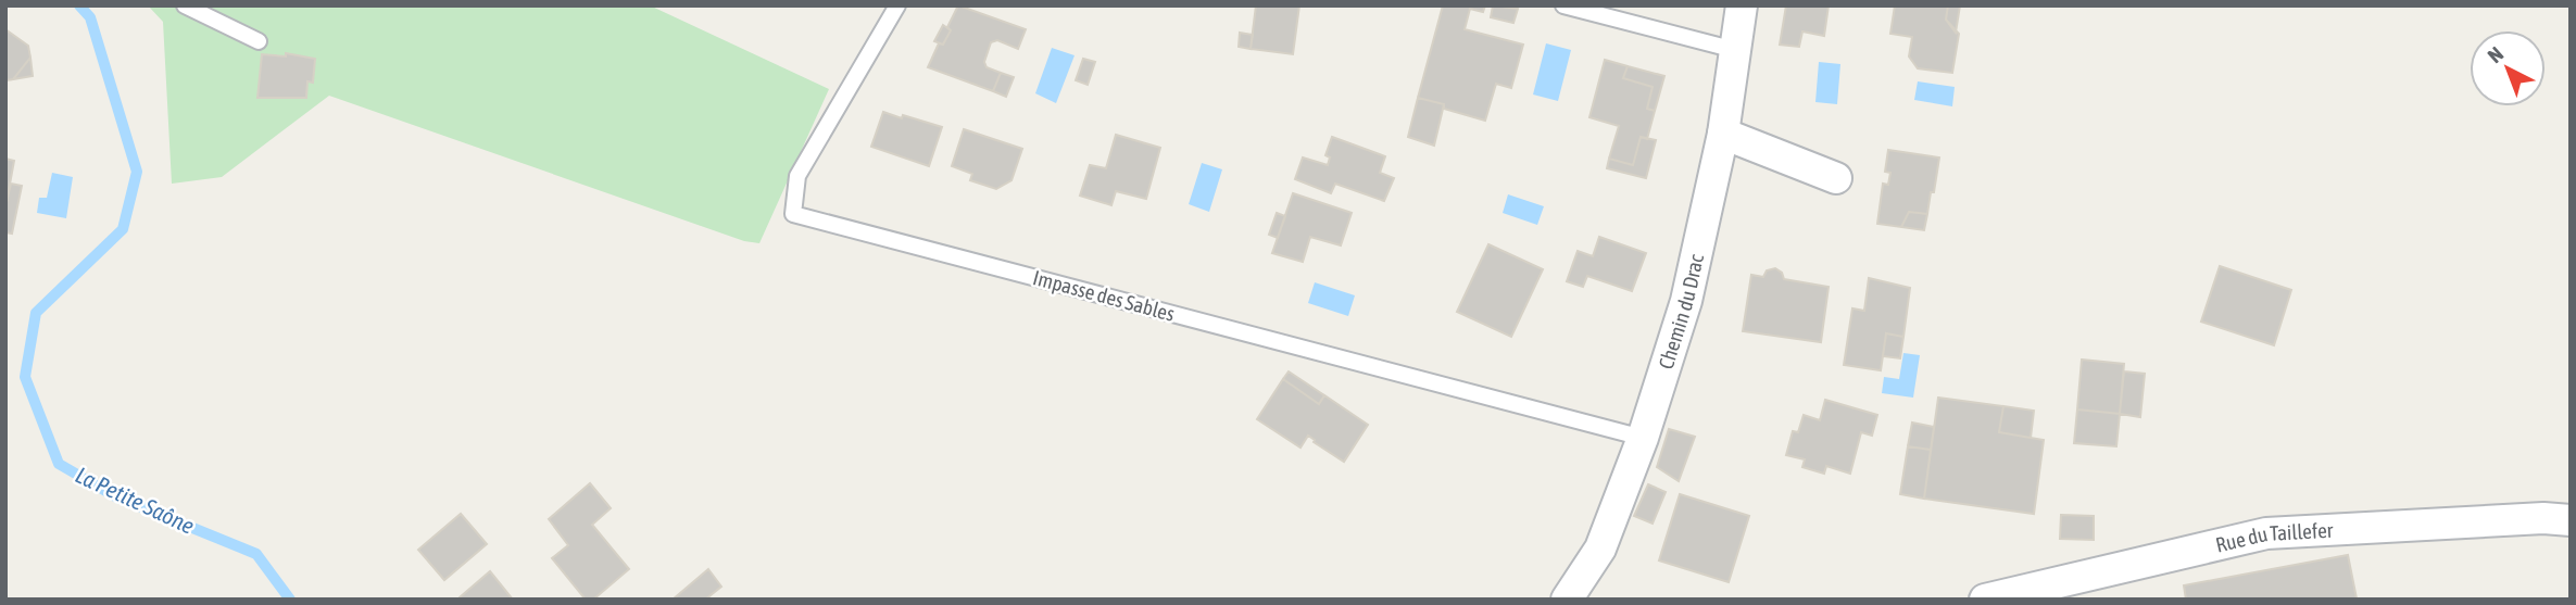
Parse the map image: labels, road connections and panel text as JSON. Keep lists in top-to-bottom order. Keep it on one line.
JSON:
{"streets":{"street":["Chemin du Drac","Rue du Taillefer"],"lane":["Impasse des Sables"]},"crossings":[["Impasse des Sables","Chemin du Drac"]],"water":["La Petite Saône"],"north":"top left"}
